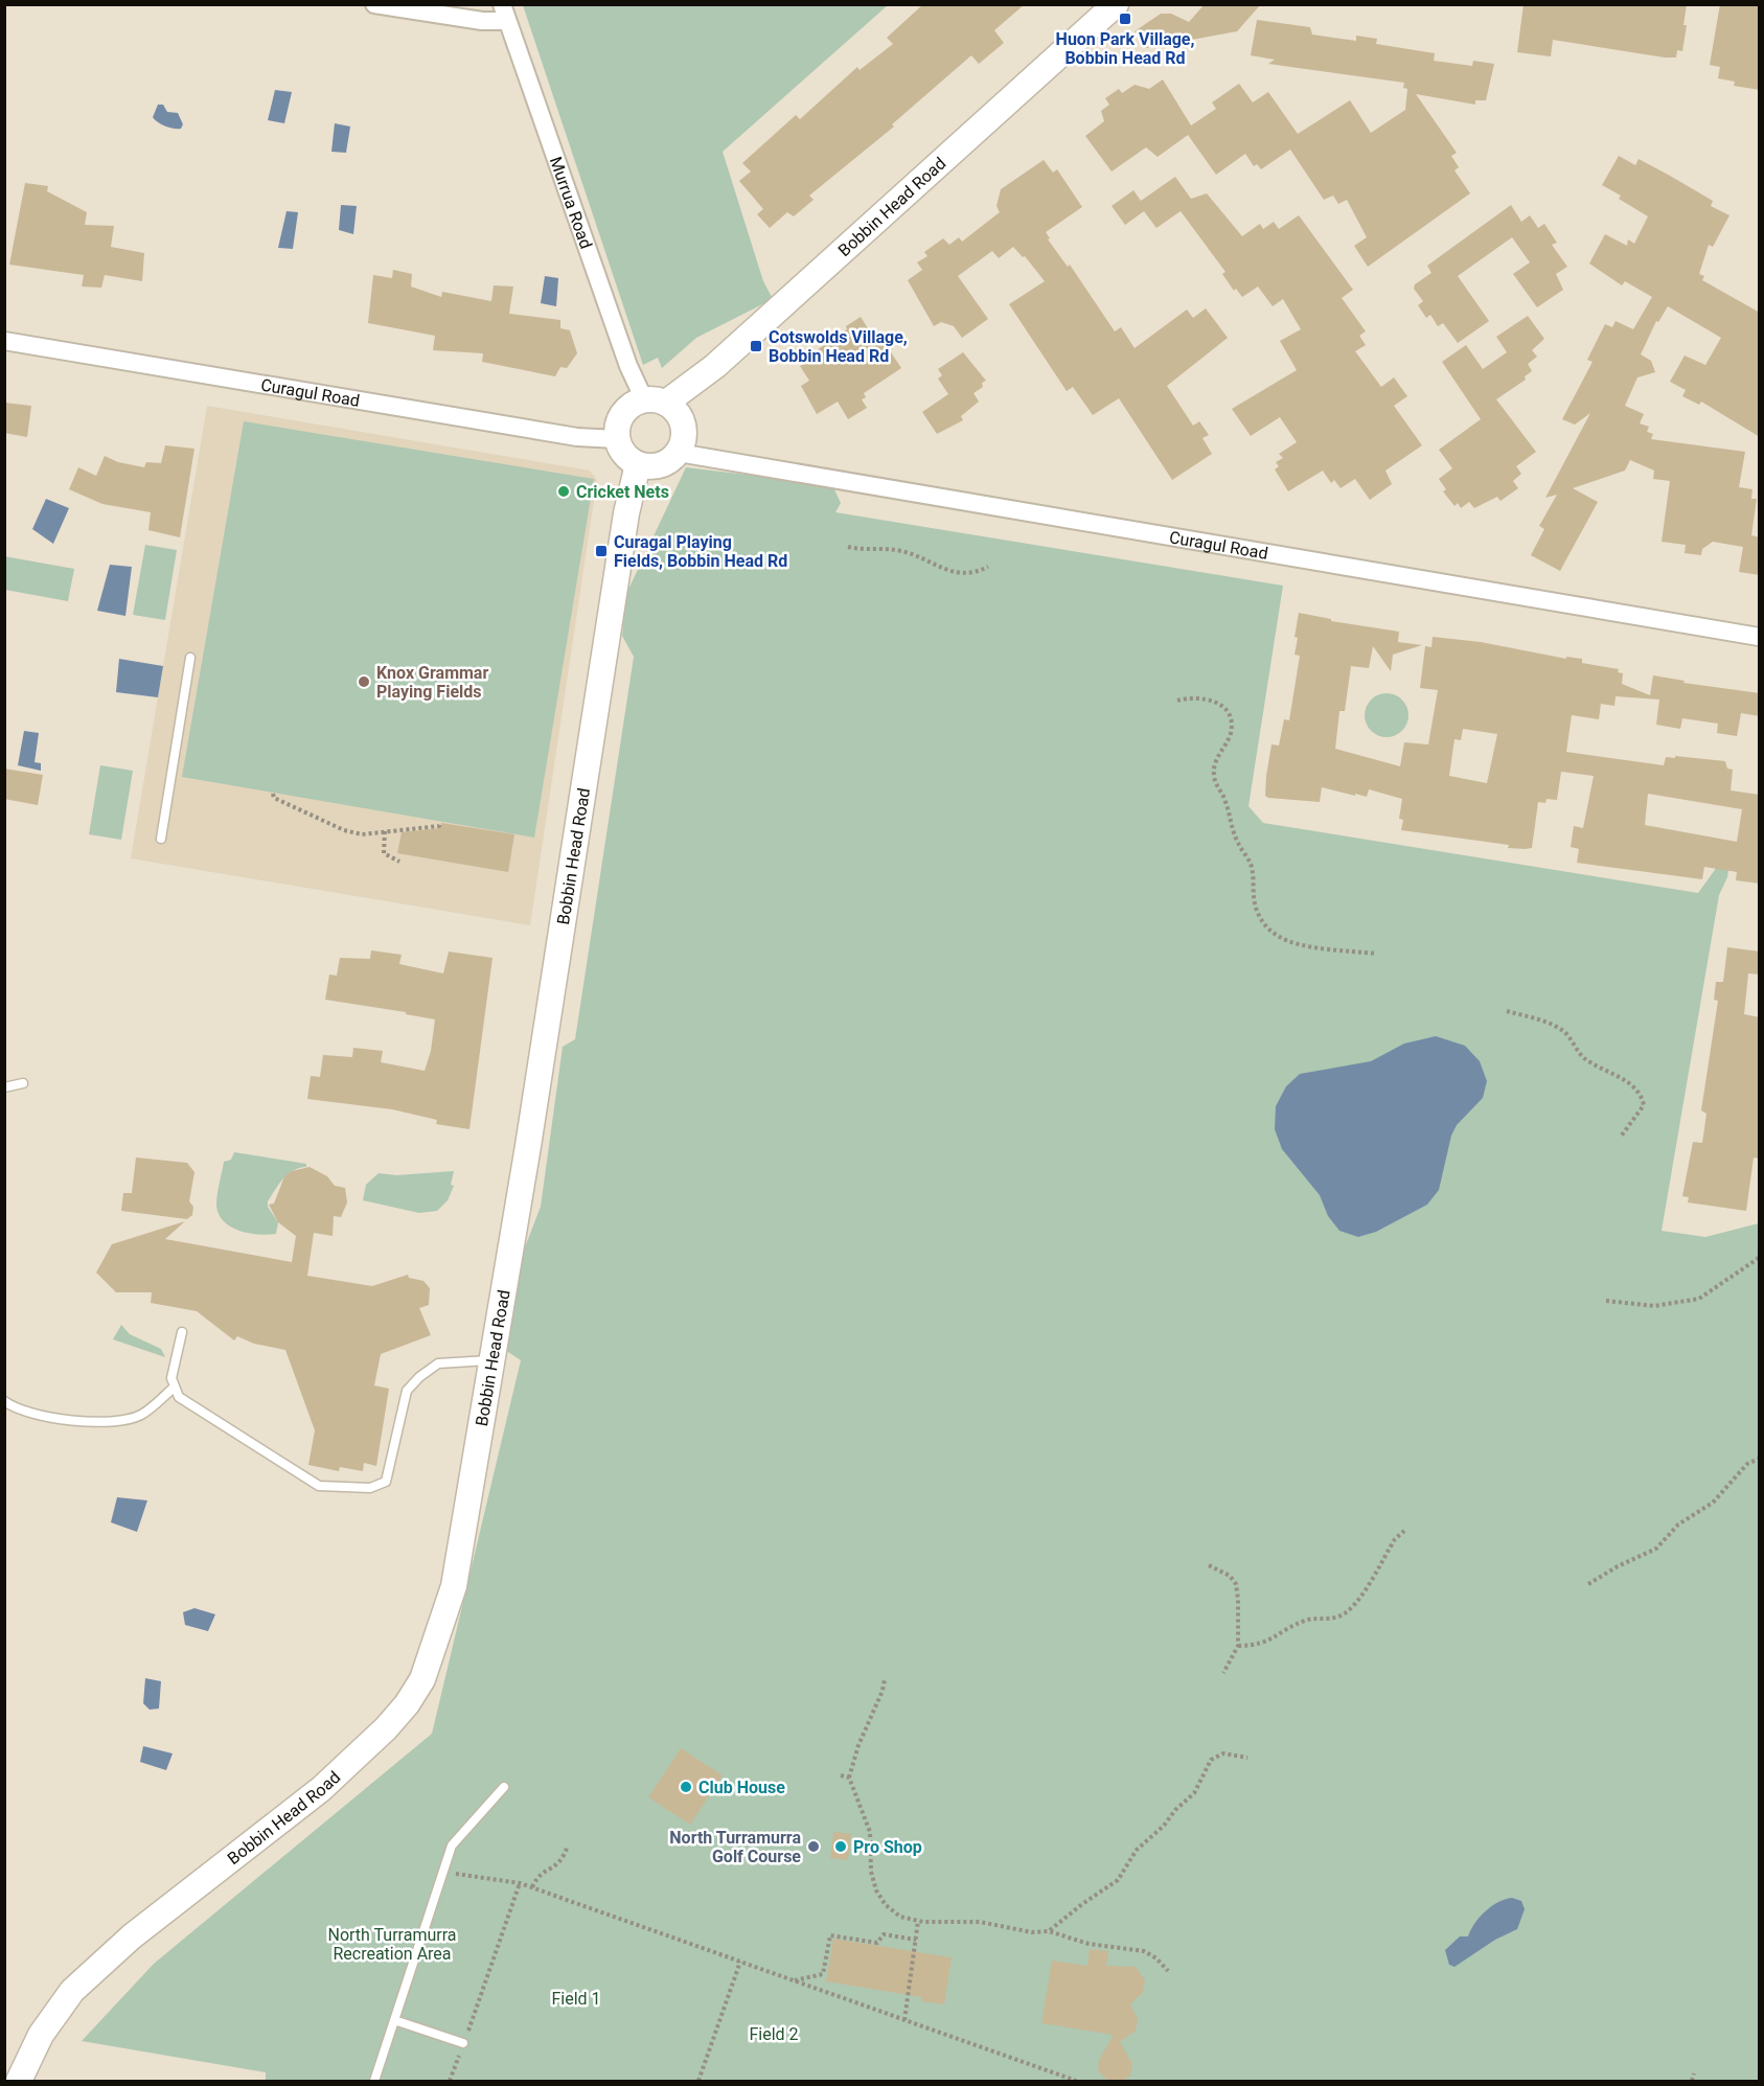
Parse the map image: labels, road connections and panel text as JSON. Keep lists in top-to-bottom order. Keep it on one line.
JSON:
{"streets":{"main road":["Bobbin Head Road"],"street":["Murrua Road","Curagul Road"]},"crossings":[["Murrua Road","Bobbin Head Road"],["Murrua Road","Curagul Road"],["Bobbin Head Road","Curagul Road"]],"parks":["North Turramurra Recreation Area","Field 1","Field 2"],"places":{"transit":["Huon Park Village, Bobbin Head Rd","Cotswolds Village, Bobbin Head Rd","Curagal Playing Fields, Bobbin Head Rd"],"other":["Cricket Nets","Knox Grammar Playing Fields","Club House","North Turramurra Golf Course","Pro Shop"]}}
